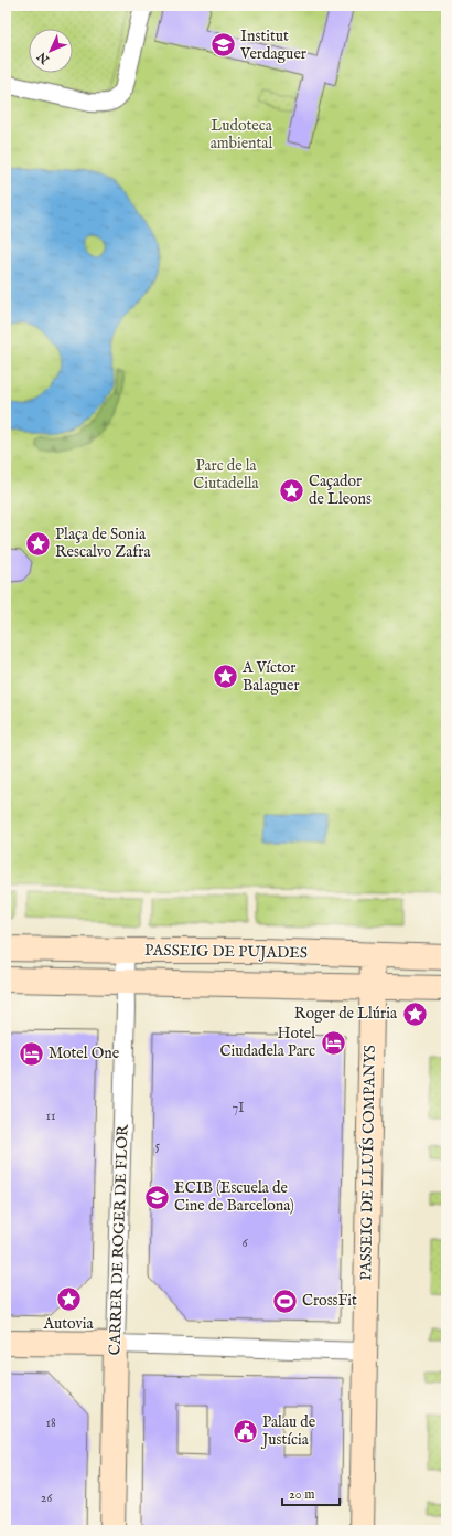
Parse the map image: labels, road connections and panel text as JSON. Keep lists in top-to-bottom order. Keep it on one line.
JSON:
{"streets":{"street":["PASSEIG DE PUJADES","PASSEIG DE LLUÍS COMPANYS","CARRER DE ROGER DE FLOR"]},"crossings":[["PASSEIG DE PUJADES","PASSEIG DE LLUÍS COMPANYS"],["PASSEIG DE PUJADES","CARRER DE ROGER DE FLOR"]],"parks":["Ludoteca ambiental","Parc de la Ciutadella"],"places":{"school or university":["Institut Verdaguer","ECIB (Escuela de Cine de Barcelona)"],"place":["Caçador de Lleons","Plaça de Sonia Rescalvo Zafra","A Víctor Balaguer","Roger de Llúria","Autovia"],"hotel":["Hotel Ciudadela Parc","Motel One"],"sports":["CrossFit"],"public building":["Palau de Justícia"]},"house_numbers":["7I","11","5","6","18","26"],"scale_bar":"20 m","north":"bottom left"}
